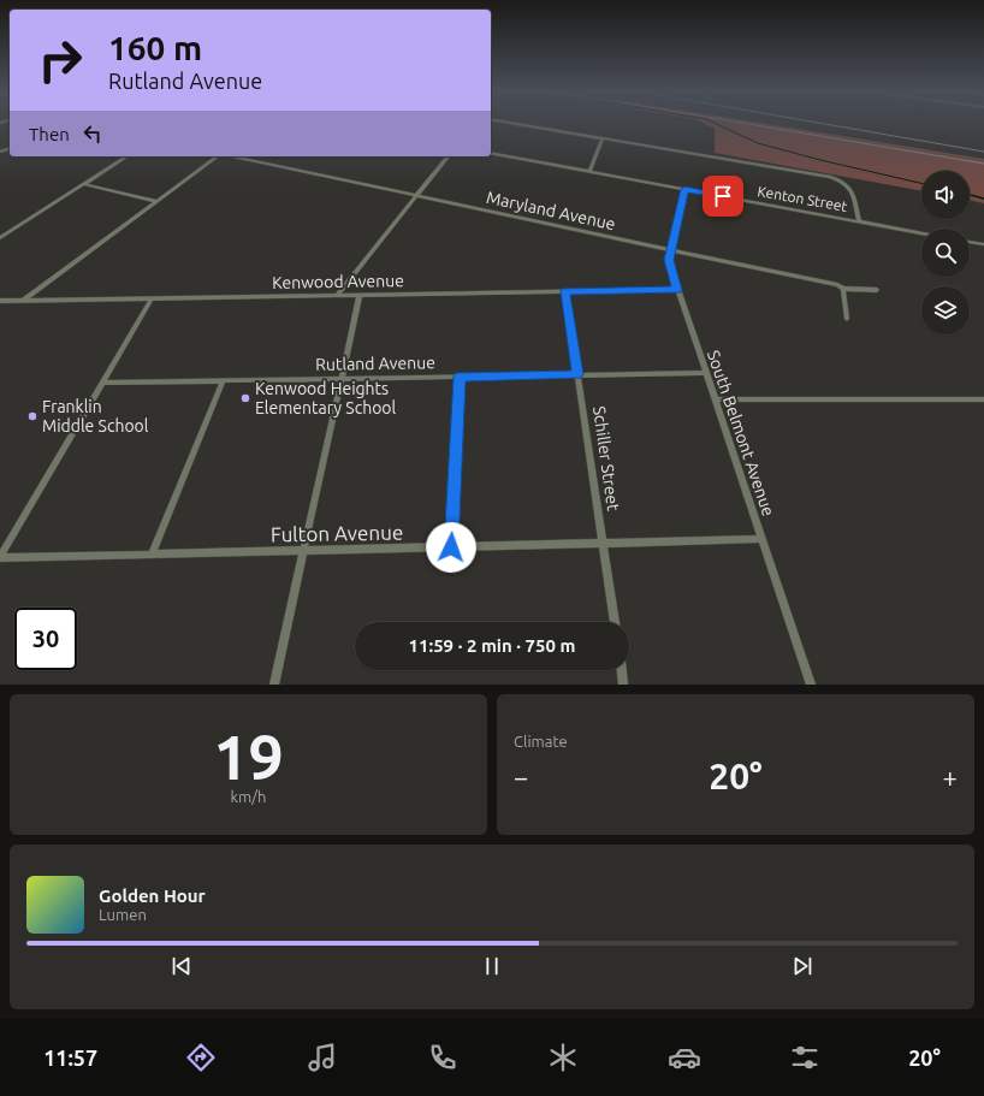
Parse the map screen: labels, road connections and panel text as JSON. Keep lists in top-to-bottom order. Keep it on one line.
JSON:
{"streets":{"street":["Kenton Street","Maryland Avenue","Kenwood Avenue","Rutland Avenue","South Belmont Avenue","Schiller Street","Fulton Avenue"]},"crossings":[["Kenton Street","South Belmont Avenue"],["Maryland Avenue","South Belmont Avenue"],["Kenwood Avenue","South Belmont Avenue"],["Kenwood Avenue","Schiller Street"],["Rutland Avenue","South Belmont Avenue"],["Rutland Avenue","Schiller Street"],["South Belmont Avenue","Fulton Avenue"],["Schiller Street","Fulton Avenue"]],"places":["Kenwood Heights Elementary School","Franklin Middle School"],"page":{"turn":["160 m","Rutland Avenue"],"then":"Then","limit":"30","trip":"11:59 · 2 min · 750 m","tile":[["19","km/h"],"Climate"],"heat":["−","20°","+"],"song":["Golden Hour","Lumen"],"tabs":["11:57","20°"]}}
